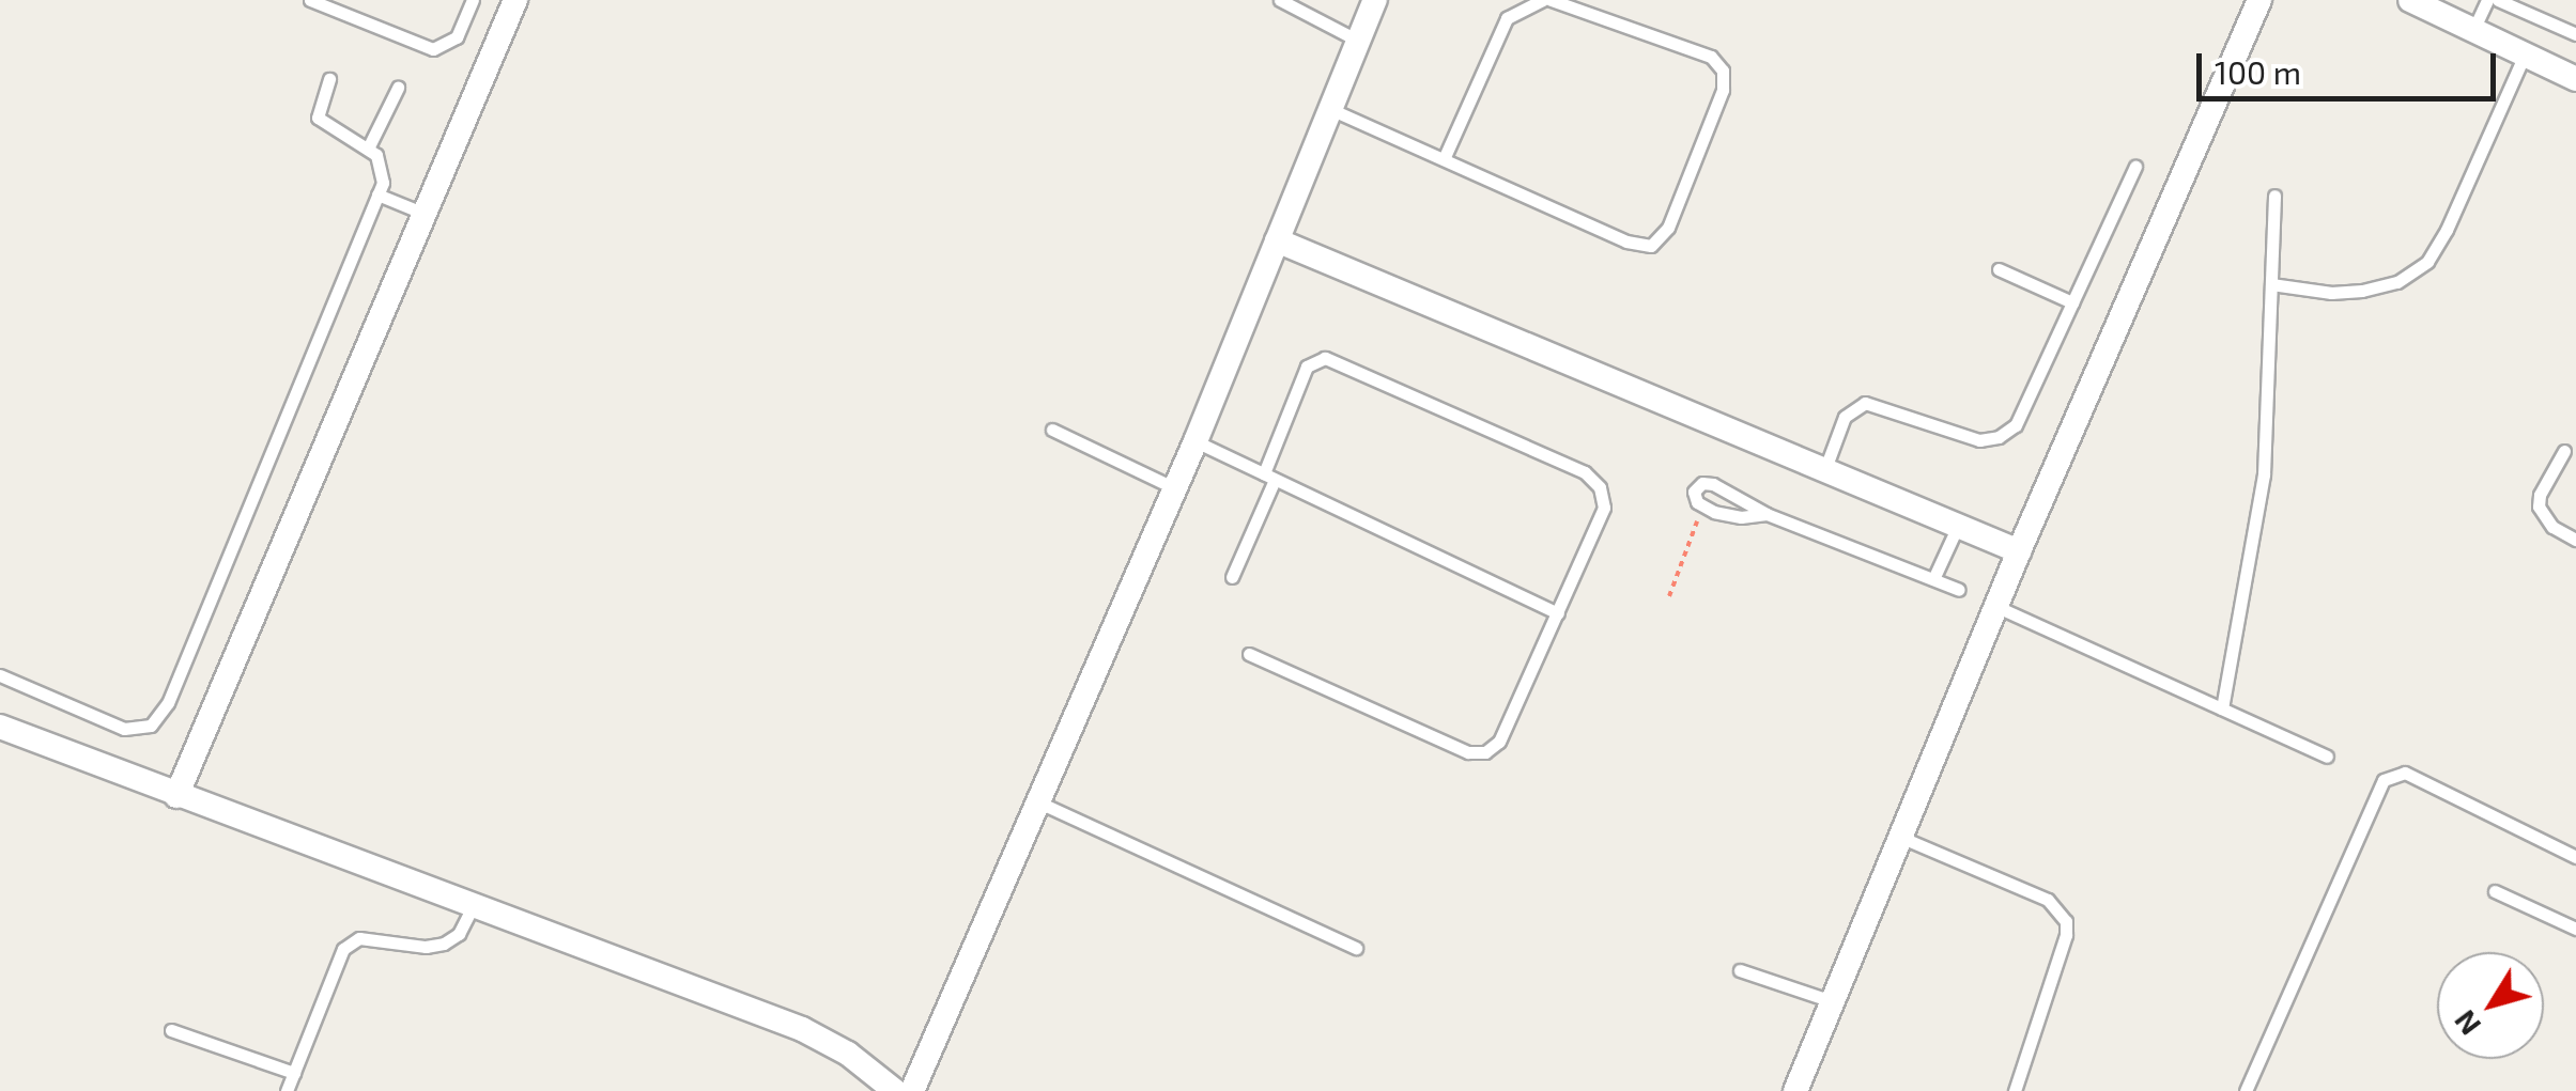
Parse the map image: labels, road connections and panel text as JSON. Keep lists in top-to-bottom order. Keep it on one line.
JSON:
{"scale_bar":"100 m","north":"bottom left"}
